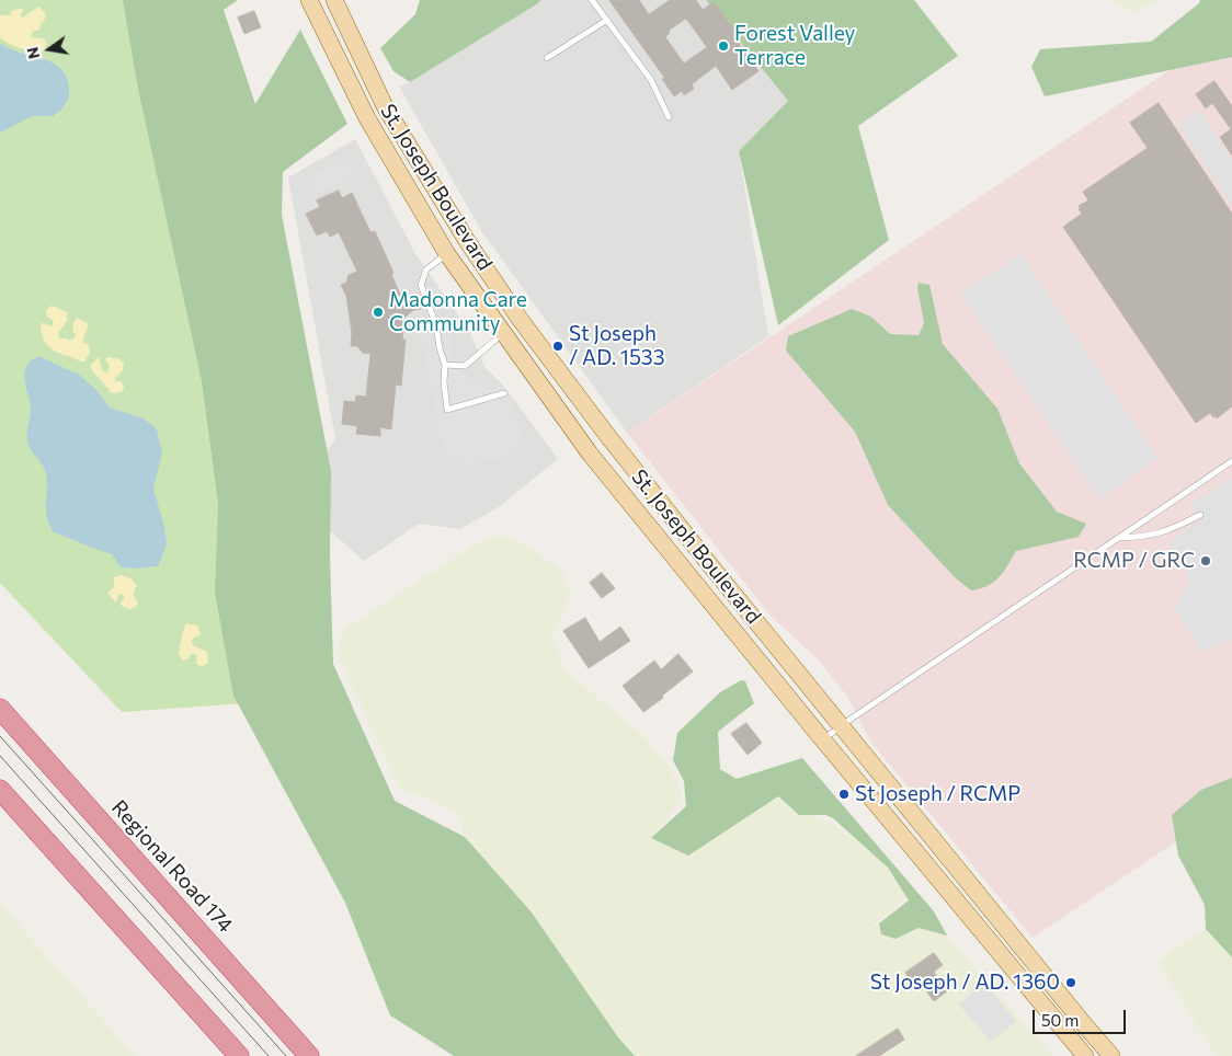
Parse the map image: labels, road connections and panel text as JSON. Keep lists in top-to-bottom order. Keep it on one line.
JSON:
{"streets":{"highway":["Regional Road 174"],"main road":["St. Joseph Boulevard"]},"places":["Forest Valley Terrace","Madonna Care Community","St Joseph / AD. 1533","RCMP / GRC","St Joseph / RCMP","St Joseph / AD. 1360"],"scale_bar":"50 m","north":"left"}
